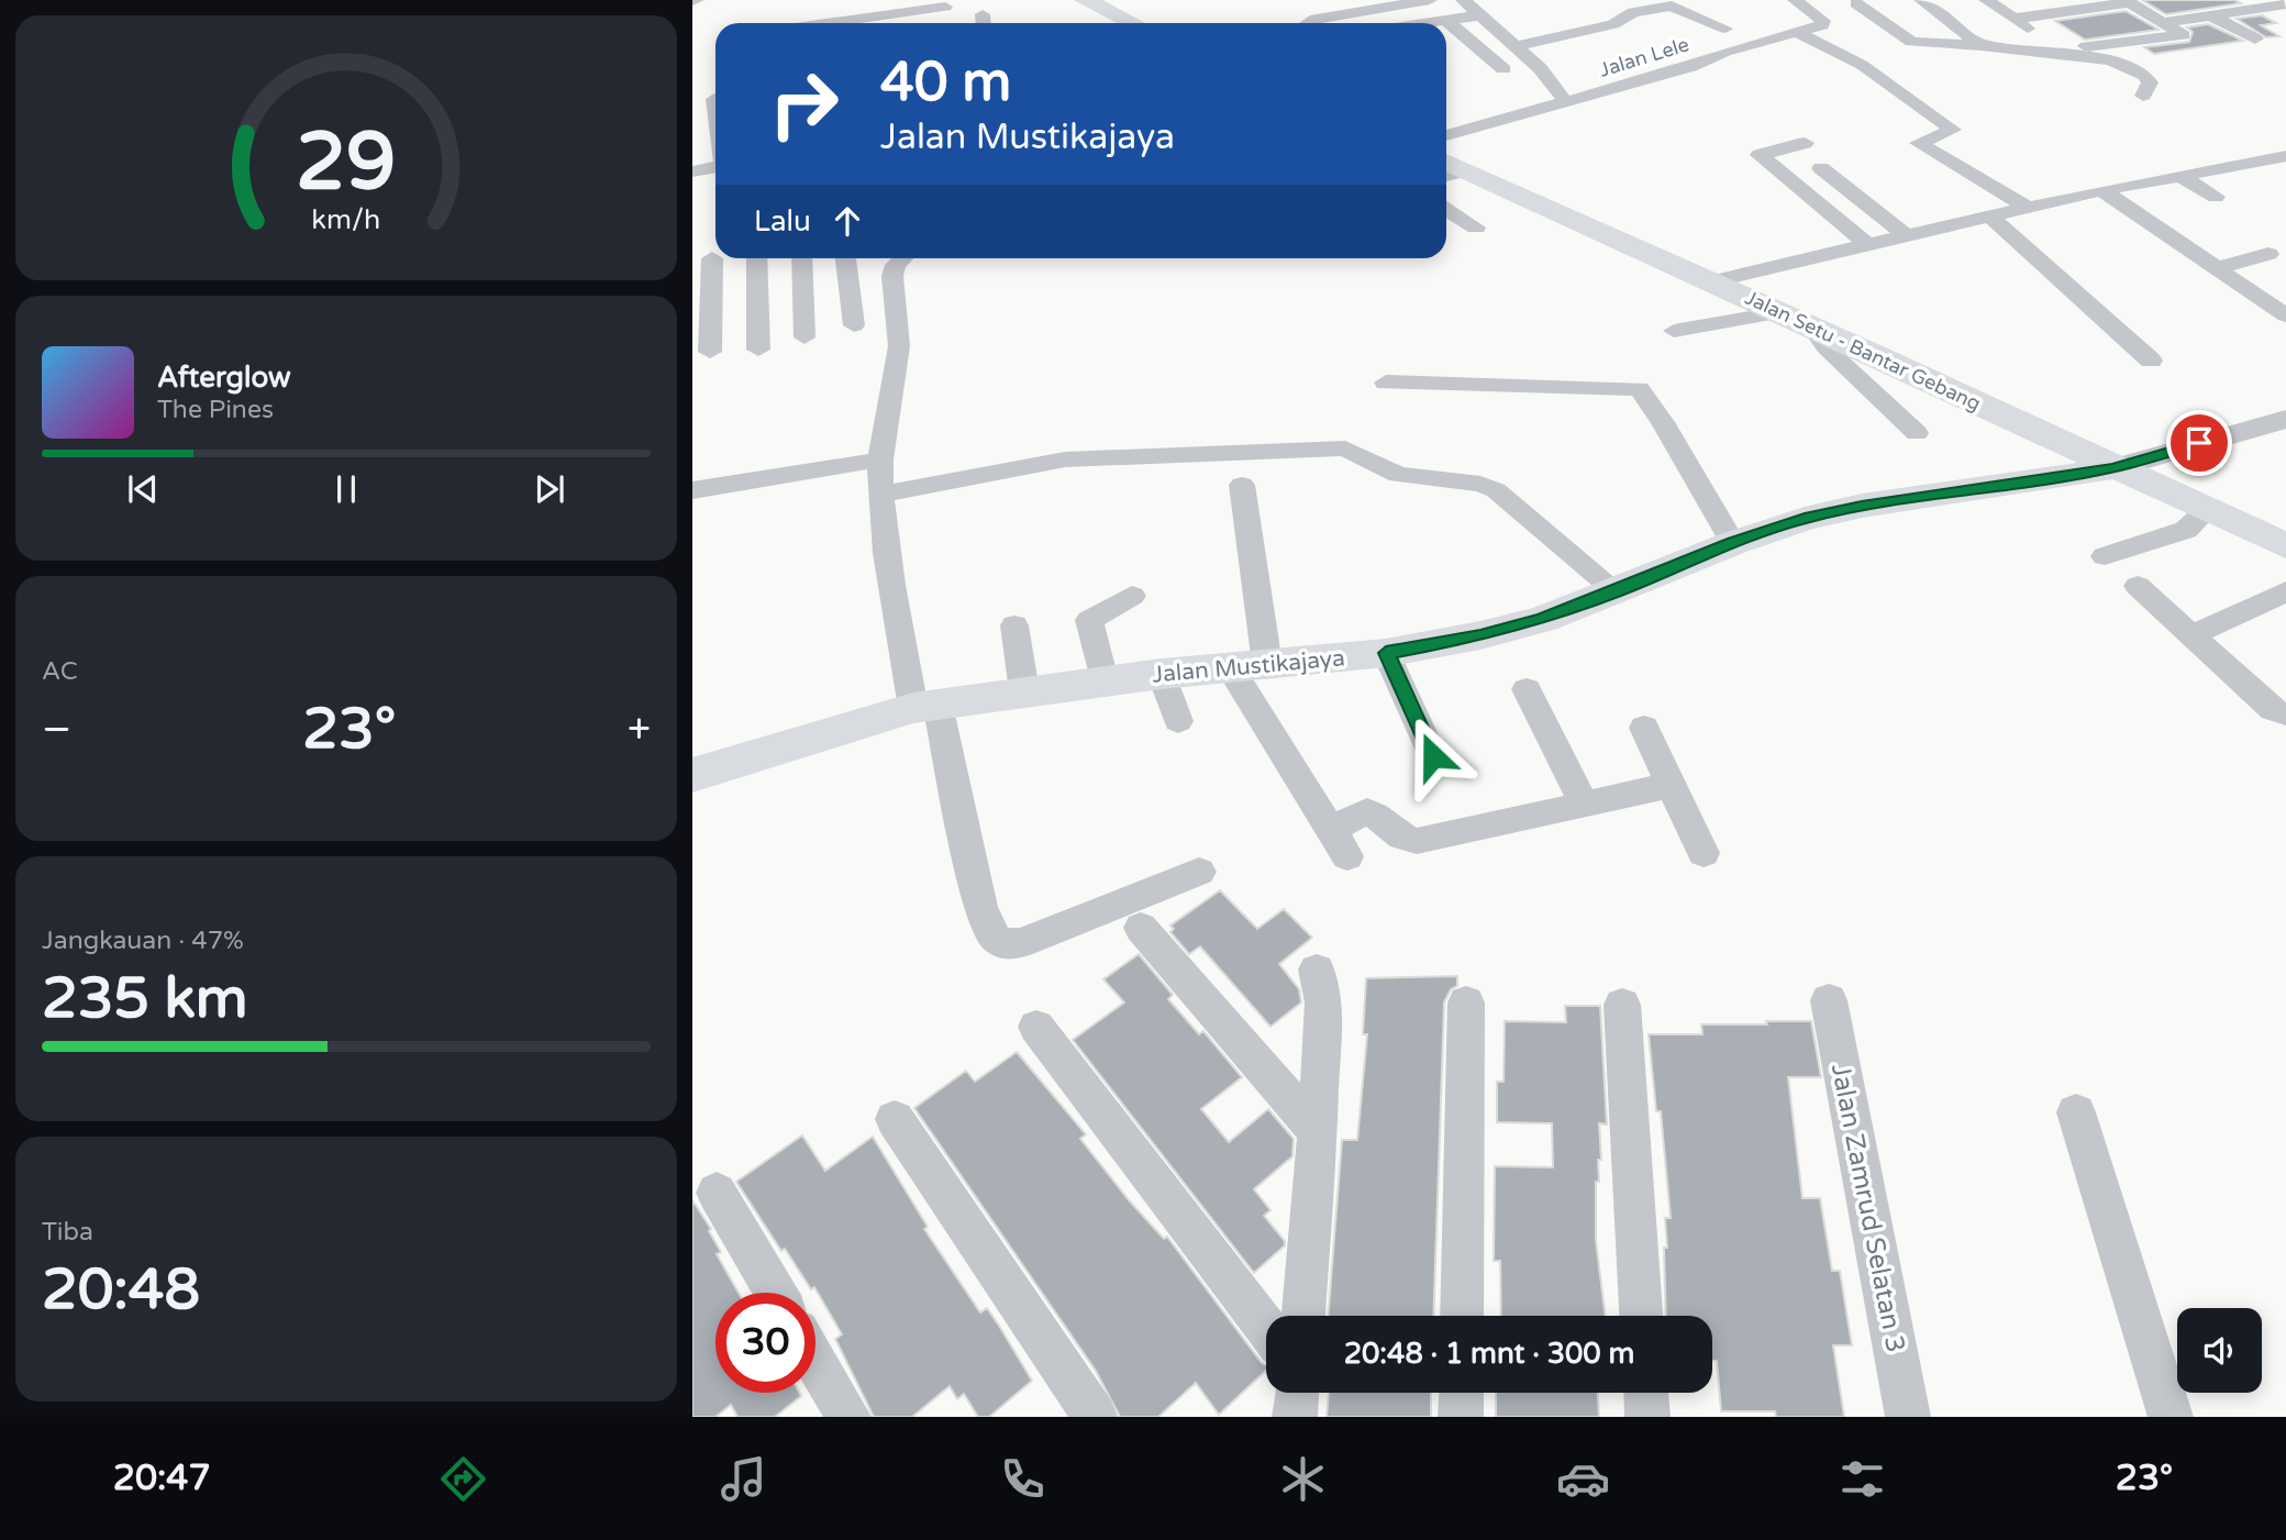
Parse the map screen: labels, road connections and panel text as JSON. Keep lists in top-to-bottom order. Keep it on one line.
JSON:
{"streets":{"main road":["Jalan Setu - Bantar Gebang","Jalan Mustikajaya"],"street":["Jalan Lele","Jalan Zamrud Selatan 3"]},"crossings":[["Jalan Setu - Bantar Gebang","Jalan Mustikajaya"]],"page":{"turn":["40 m","Jalan Mustikajaya"],"then":"Lalu","song":["Afterglow","The Pines"],"tile":["AC",["Jangkauan · 47%","235 km"],["Tiba","20:48"]],"heat":["−","23°","+"],"limit":"30","trip":"20:48 · 1 mnt · 300 m","tabs":["20:47","23°"],"gauge":["29","km/h"]}}
